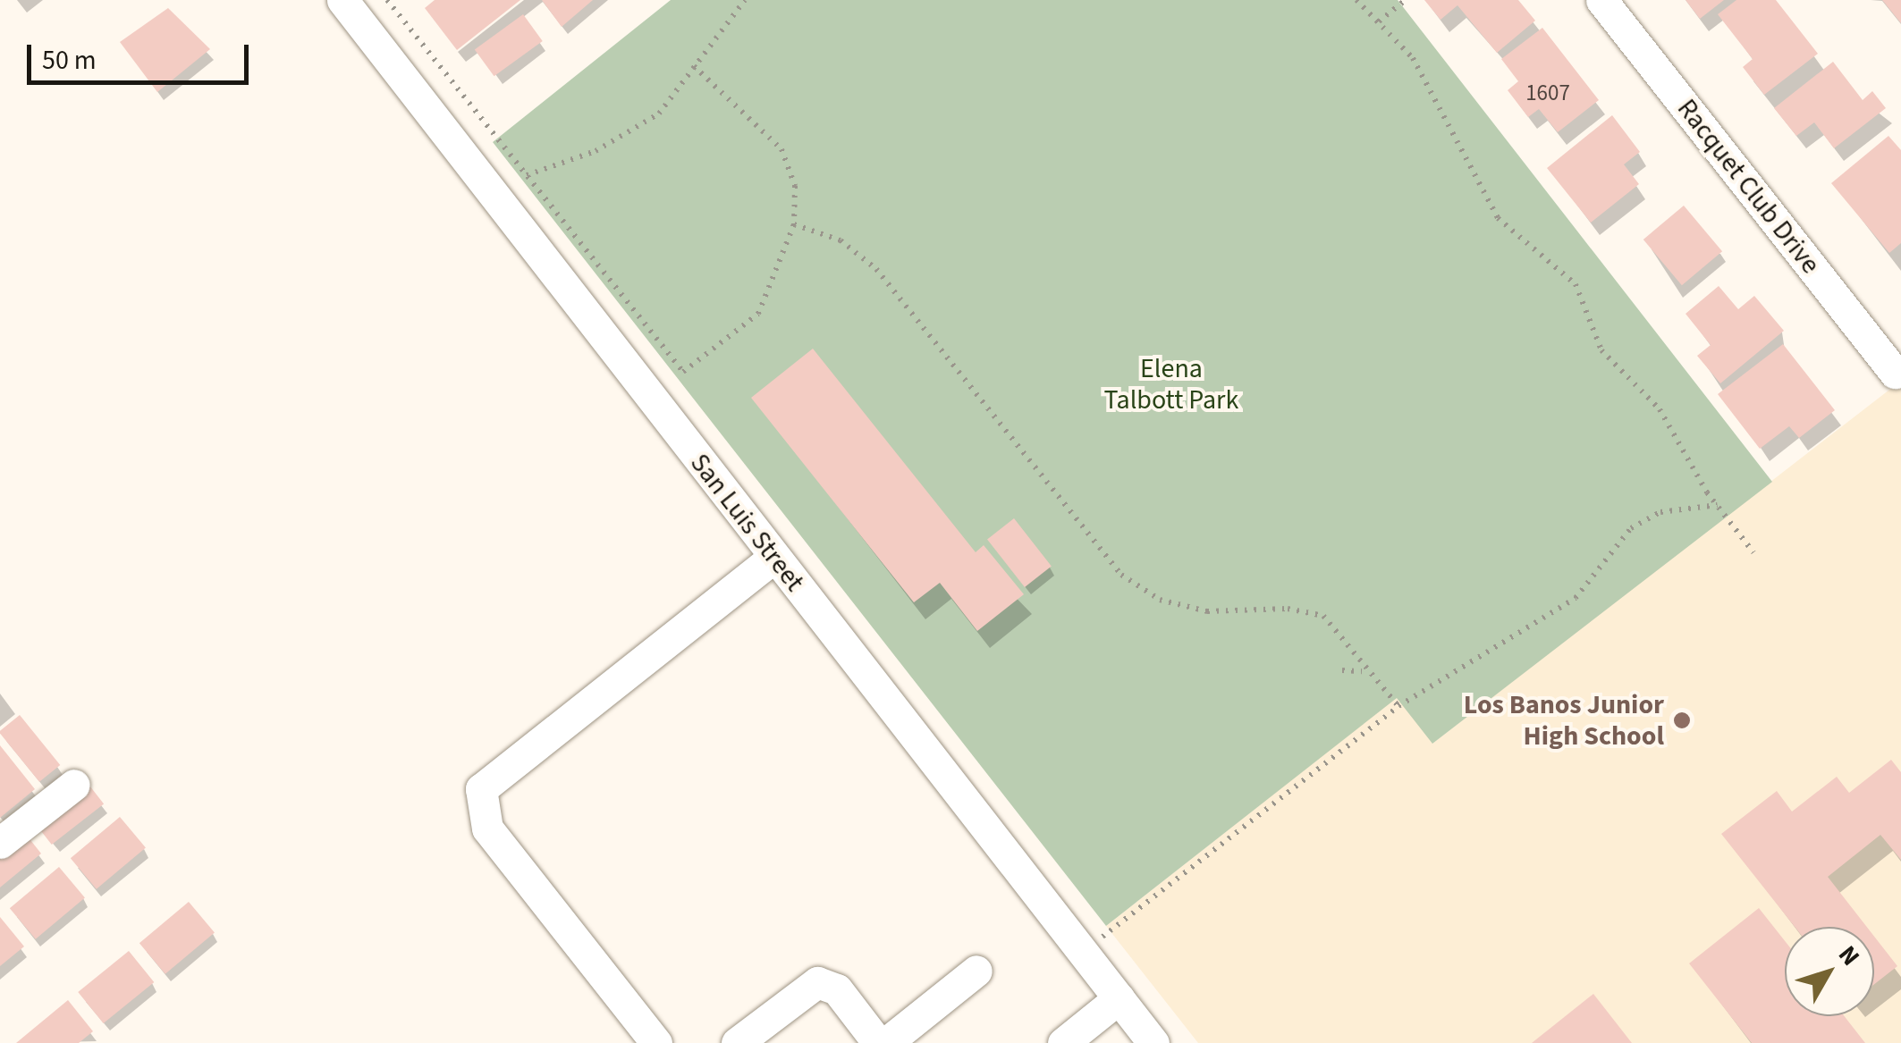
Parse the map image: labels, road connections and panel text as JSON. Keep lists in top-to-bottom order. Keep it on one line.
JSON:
{"streets":{"street":["Racquet Club Drive","San Luis Street"]},"parks":["Elena Talbott Park"],"places":["Los Banos Junior High School"],"house_numbers":["1607"],"scale_bar":"50 m","north":"top right"}
